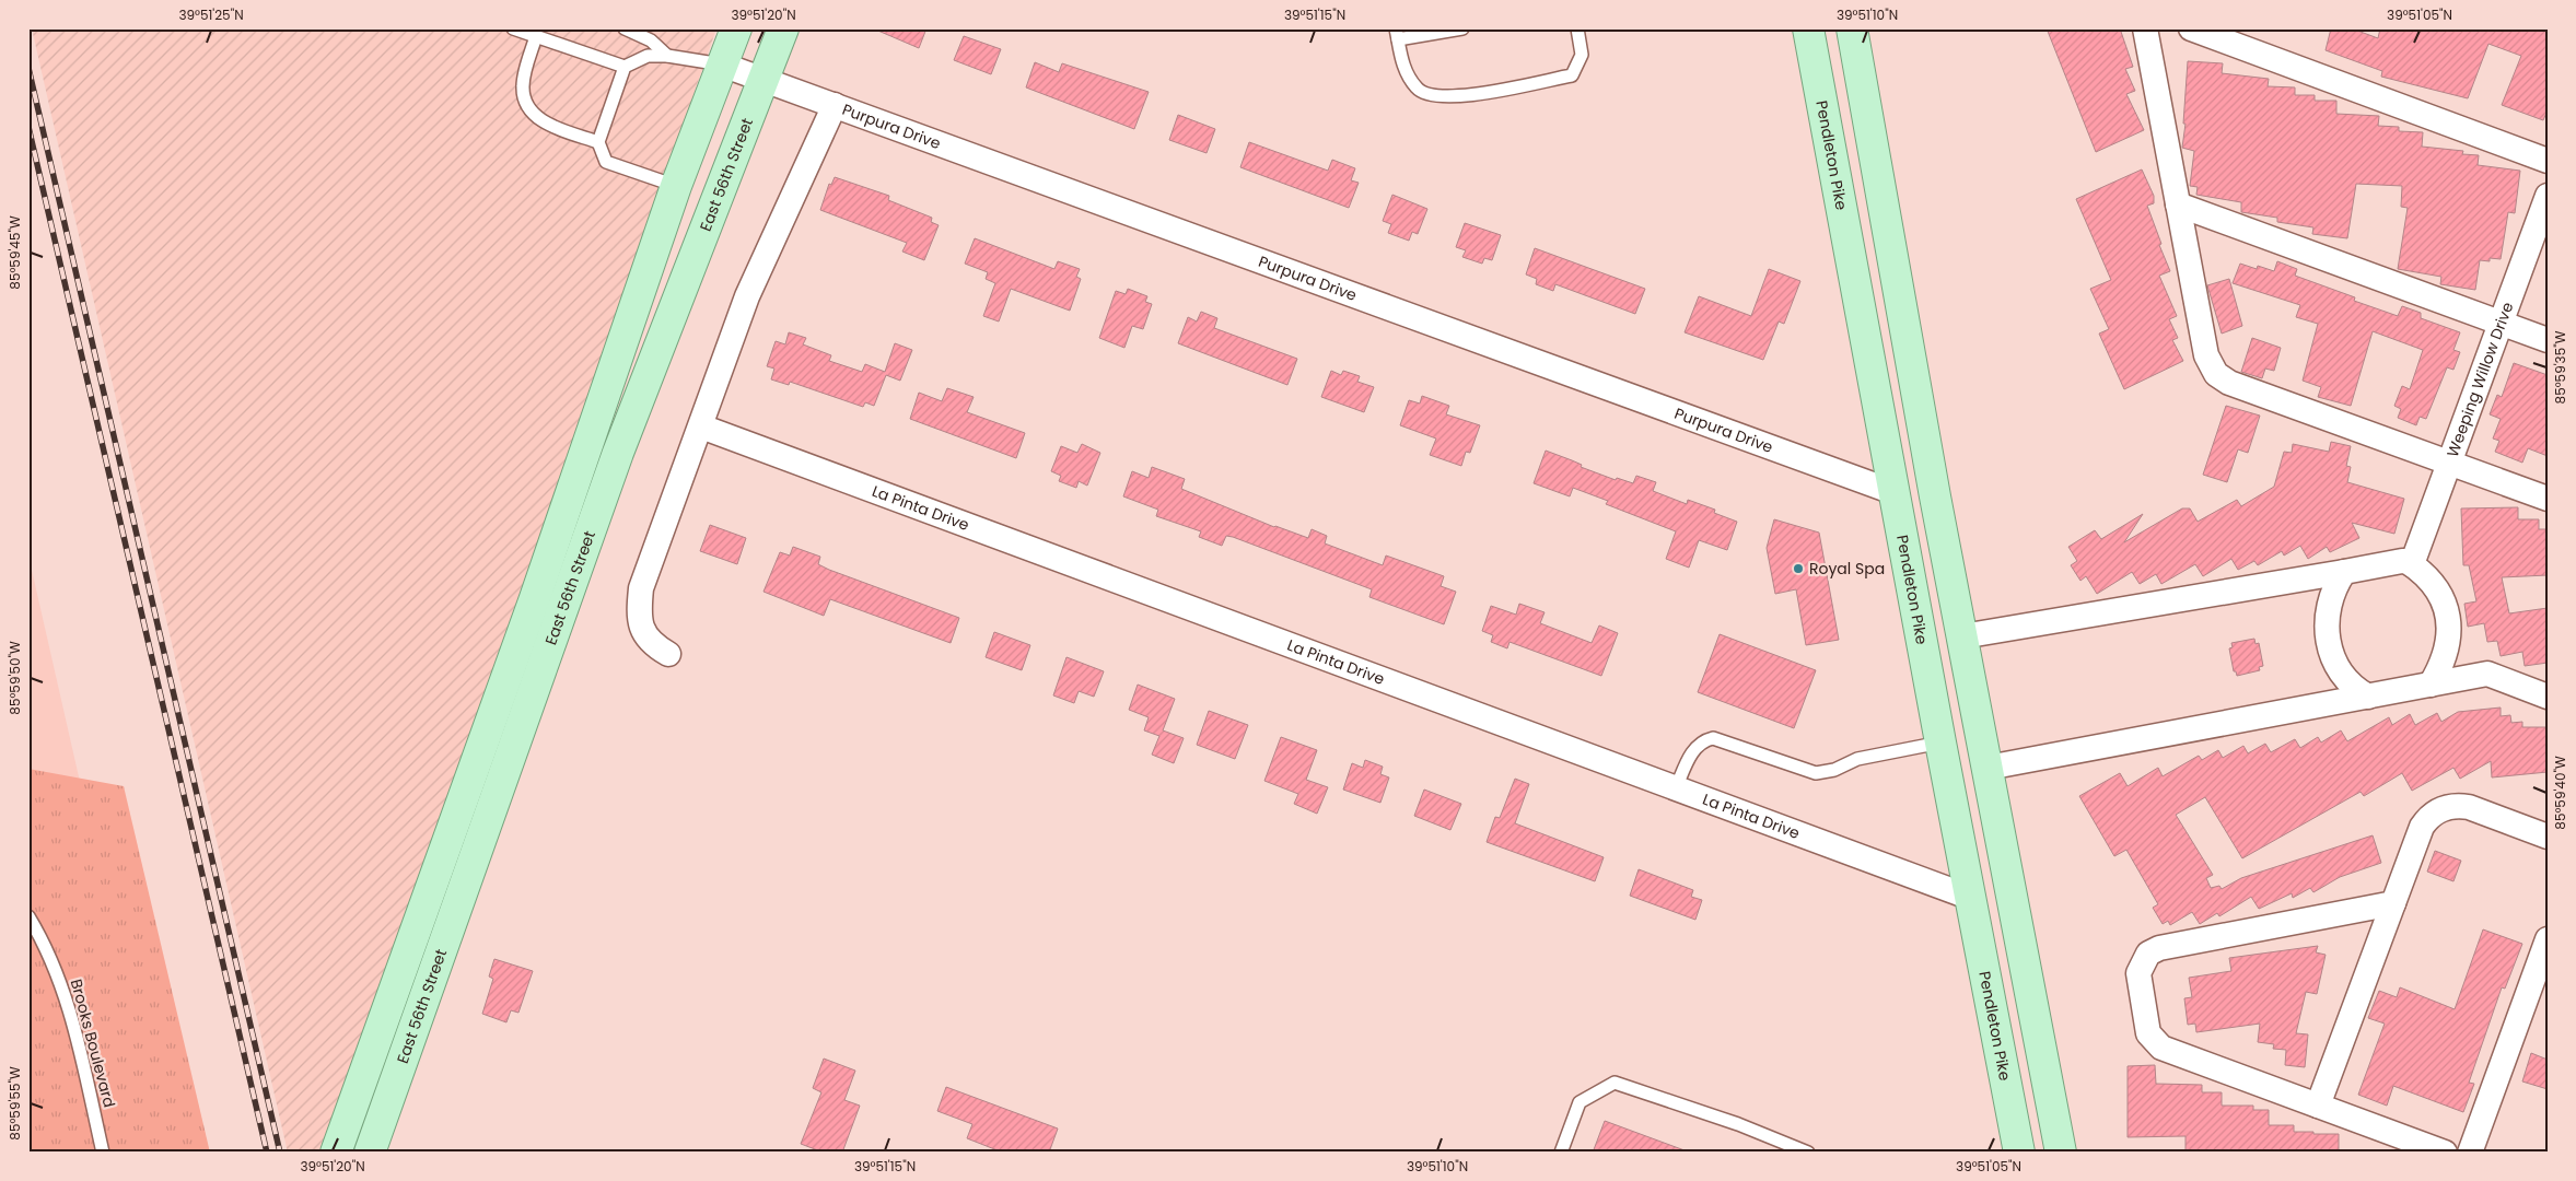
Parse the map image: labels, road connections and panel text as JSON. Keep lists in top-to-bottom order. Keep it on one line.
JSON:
{"streets":{"main road":["Pendleton Pike","East 56th Street"],"street":["Purpura Drive","Weeping Willow Drive","La Pinta Drive"],"lane":["Brooks Boulevard"]},"crossings":[["Purpura Drive","Pendleton Pike"],["Purpura Drive","East 56th Street"],["Pendleton Pike","La Pinta Drive"]],"places":["Royal Spa"],"coordinates":["39°51'25\"N","39°51'20\"N","39°51'15\"N","39°51'10\"N","39°51'05\"N","85°59'45\"W","85°59'35\"W","85°59'50\"W","85°59'40\"W","85°59'55\"W"]}
